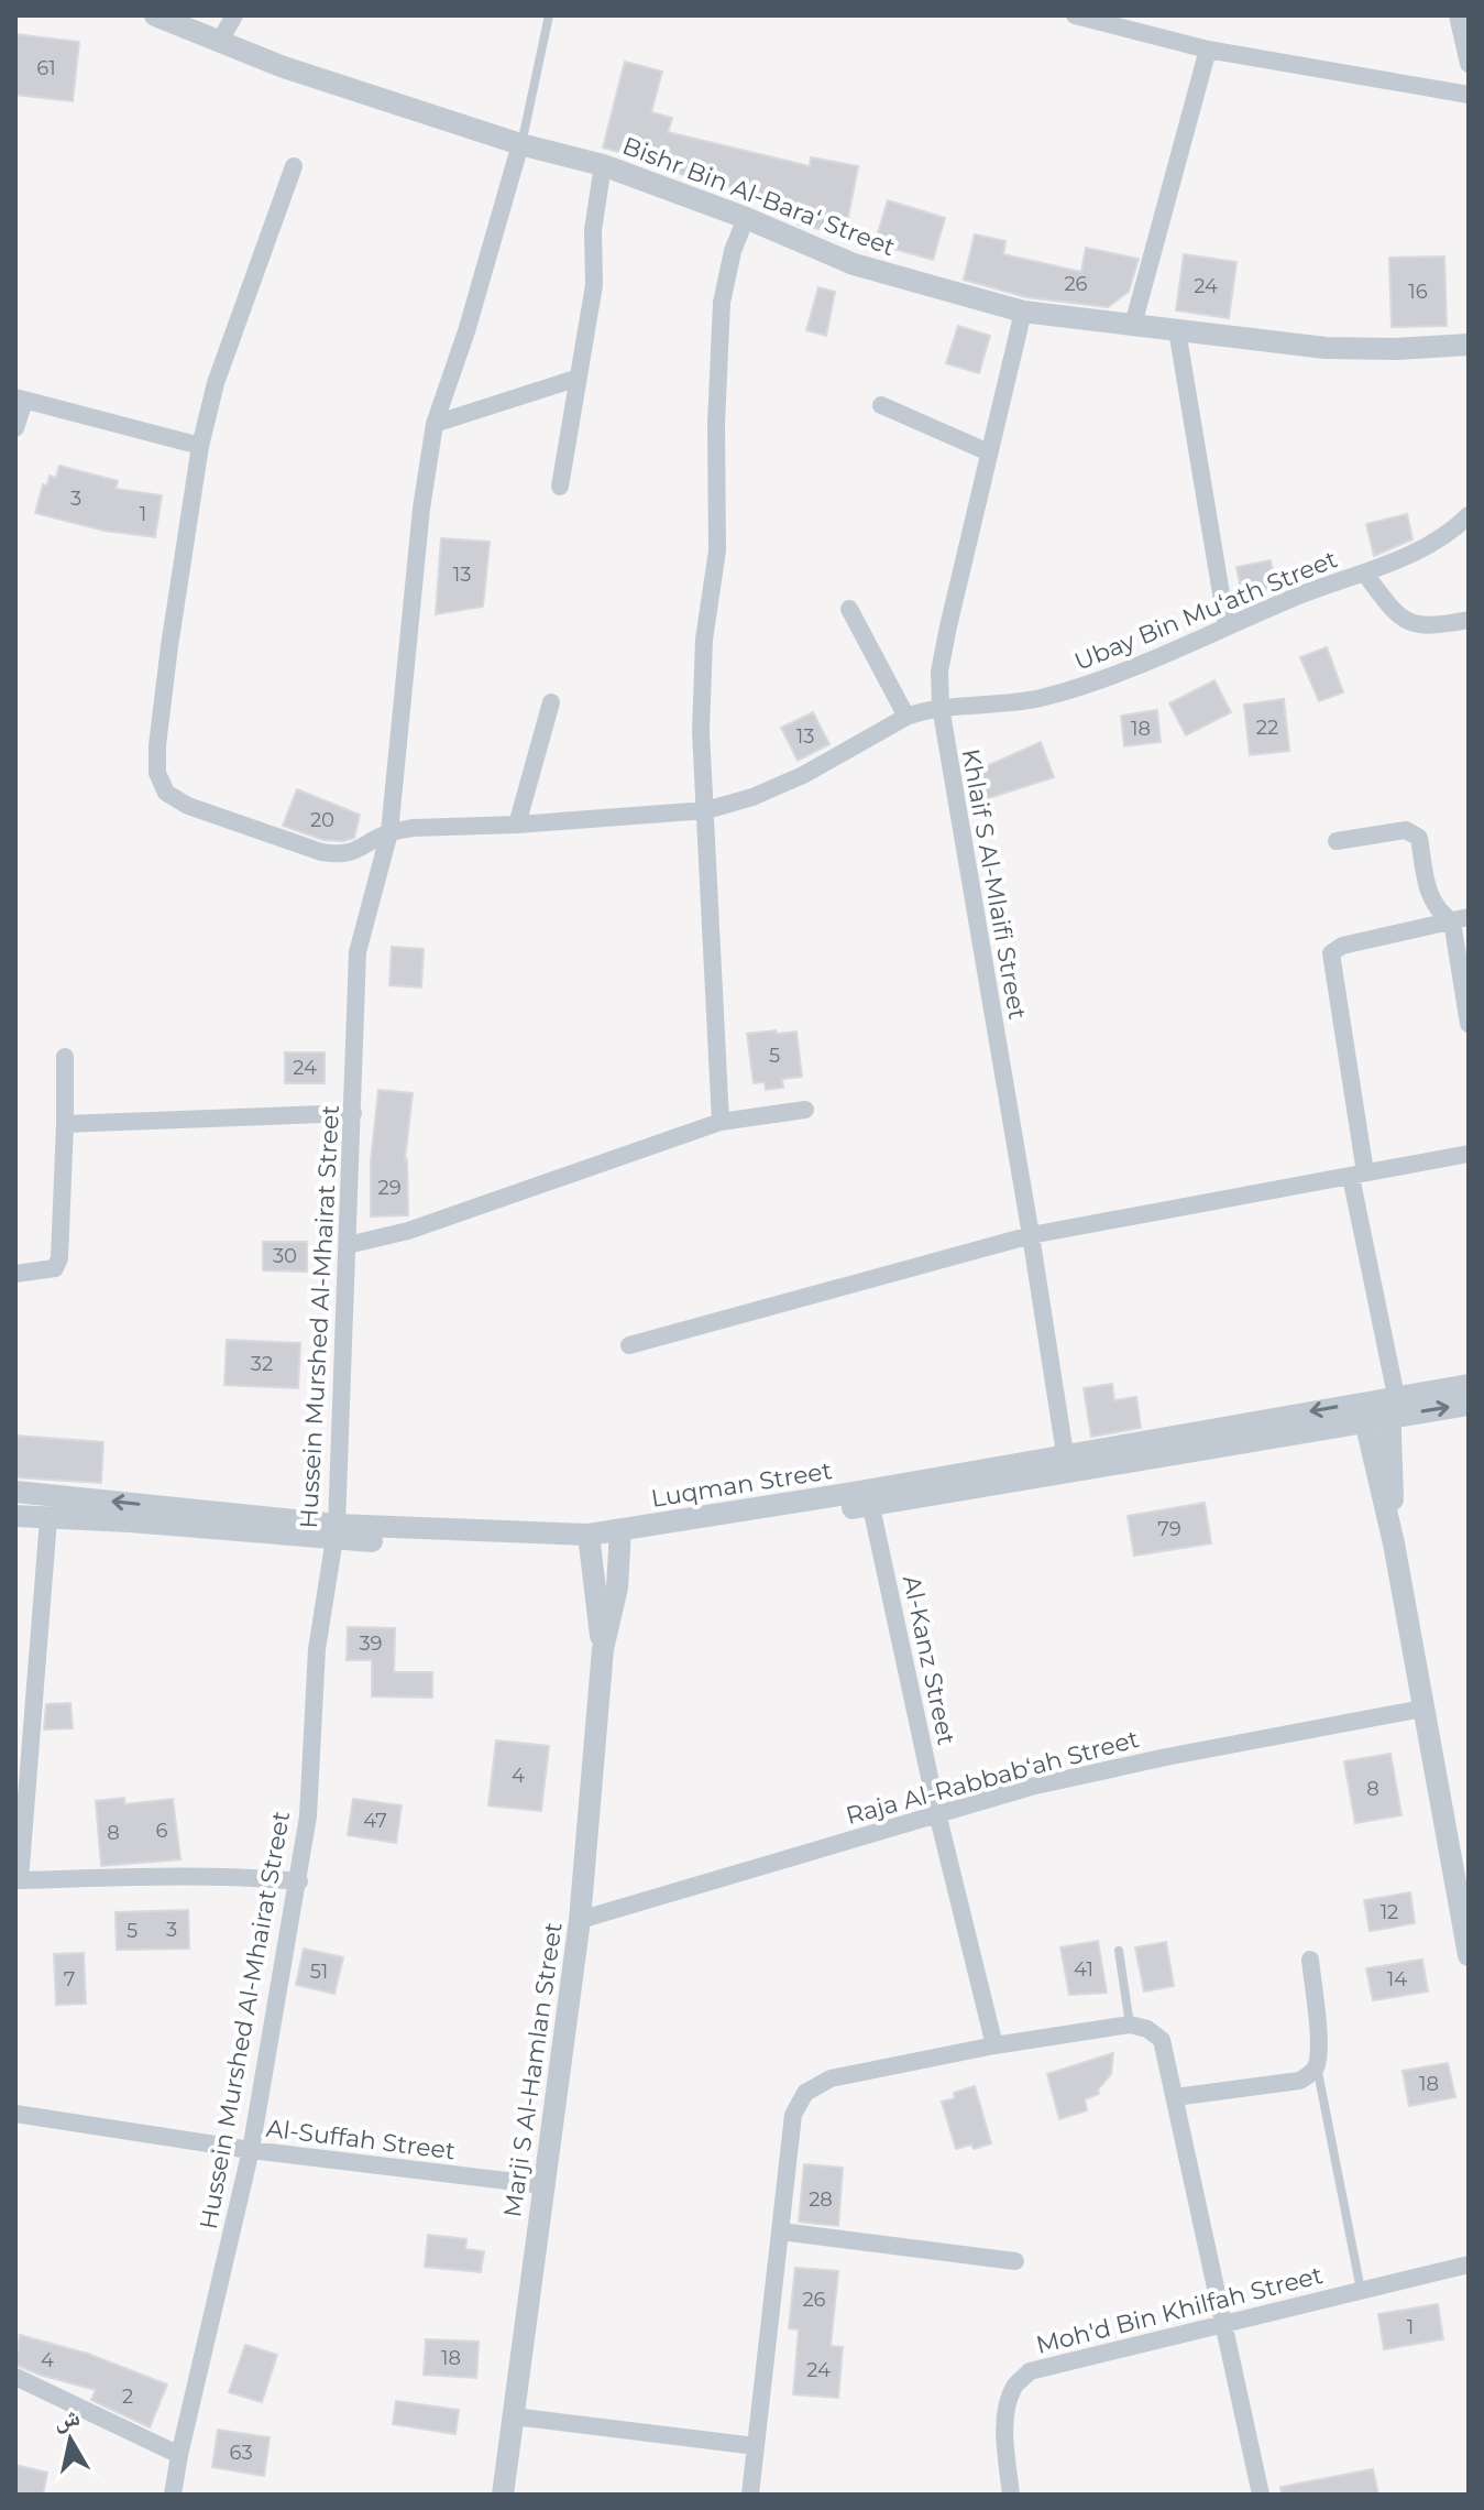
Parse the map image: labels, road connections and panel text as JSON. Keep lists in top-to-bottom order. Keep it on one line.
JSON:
{"streets":{"street":["Bishr Bin Al-Bara‘ Street","Ubay Bin Mu‘ath Street","Khlaif S Al-Mlaifi Street","Hussein Murshed Al-Mhairat Street","Luqman Street","Al-Kanz Street","Raja Al-Rabbab‘ah Street","Marji S Al-Hamlan Street","Al-Suffah Street","Moh'd Bin Khilfah Street"]},"crossings":[["Bishr Bin Al-Bara‘ Street","Khlaif S Al-Mlaifi Street"],["Bishr Bin Al-Bara‘ Street","Hussein Murshed Al-Mhairat Street"],["Ubay Bin Mu‘ath Street","Khlaif S Al-Mlaifi Street"],["Ubay Bin Mu‘ath Street","Hussein Murshed Al-Mhairat Street"],["Khlaif S Al-Mlaifi Street","Luqman Street"],["Hussein Murshed Al-Mhairat Street","Luqman Street"],["Hussein Murshed Al-Mhairat Street","Al-Suffah Street"],["Luqman Street","Al-Kanz Street"],["Luqman Street","Marji S Al-Hamlan Street"],["Al-Kanz Street","Raja Al-Rabbab‘ah Street"],["Raja Al-Rabbab‘ah Street","Marji S Al-Hamlan Street"],["Marji S Al-Hamlan Street","Al-Suffah Street"]],"house_numbers":["61","26","24","16","3","1","13","22","18","13","20","5","24","29","30","32","79","39","4","8","47","6","8","12","3","5","41","51","7","14","18","28","26","1","18","4","24","2","63"],"north":"top"}
